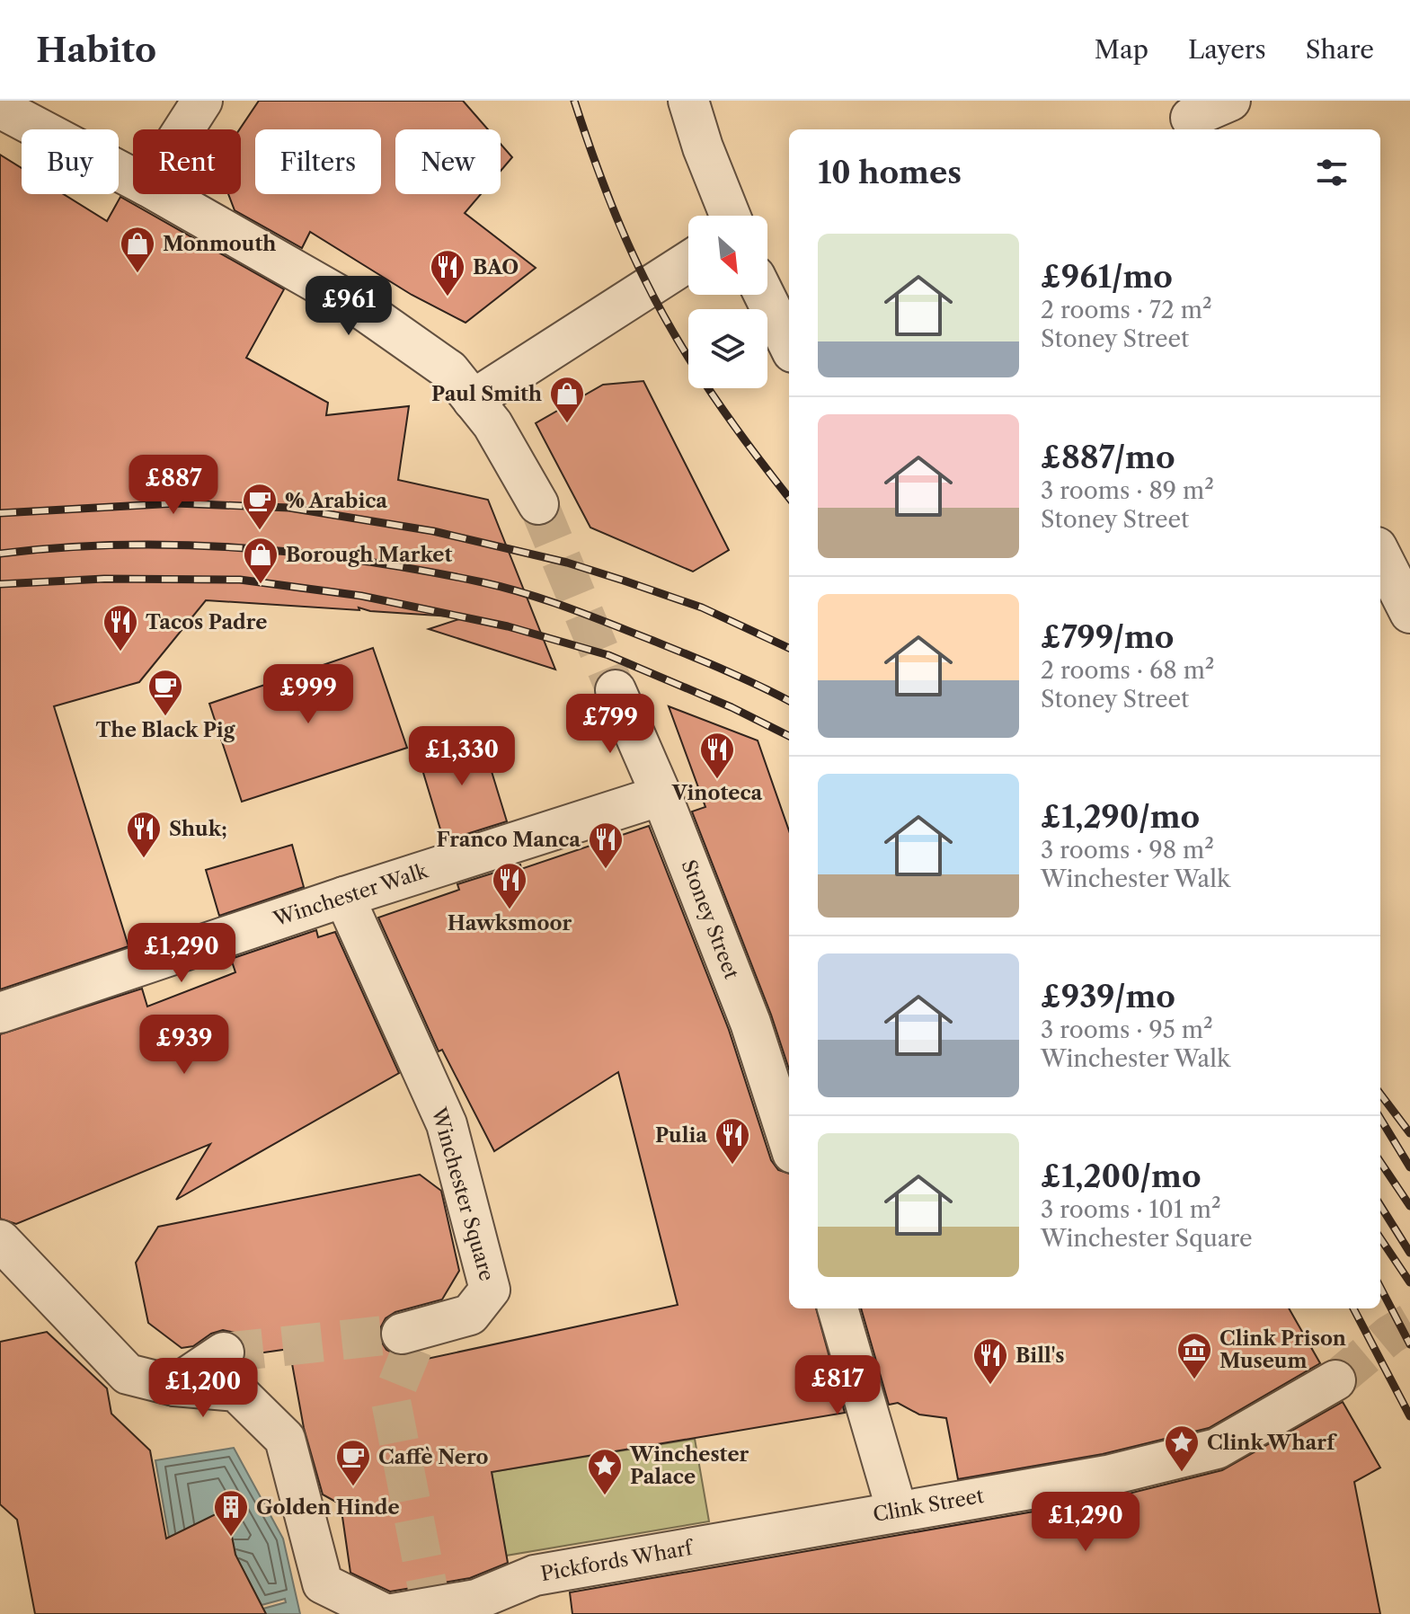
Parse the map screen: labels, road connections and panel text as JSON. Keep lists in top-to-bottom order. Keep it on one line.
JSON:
{"streets":{"street":["Winchester Walk","Stoney Street","Winchester Square","Clink Street","Pickfords Wharf"]},"crossings":[["Winchester Walk","Stoney Street"],["Winchester Walk","Winchester Square"],["Clink Street","Pickfords Wharf"]],"places":{"shop":["Monmouth","Paul Smith","Borough Market"],"restaurant":["BAO","Tacos Padre","Vinoteca","Shuk;","Franco Manca","Hawksmoor","Pulia","Bill's"],"cafe":["% Arabica","The Black Pig","Caffè Nero"],"museum":["Clink Prison Museum"],"place":["Clink Wharf","Winchester Palace"],"building":["Golden Hinde"]},"north":"bottom right","page":{"header":"Habito","nav":["Map","Layers","Share"],"chip":["Buy","Rent","Filters","New"],"heading":"10 homes","list":[{"name":"£961/mo","note":"2 rooms · 72 m² · Stoney Street"},{"name":"£887/mo","note":"3 rooms · 89 m² · Stoney Street"},{"name":"£799/mo","note":"2 rooms · 68 m² · Stoney Street"},{"name":"£1,290/mo","note":"3 rooms · 98 m² · Winchester Walk"},{"name":"£939/mo","note":"3 rooms · 95 m² · Winchester Walk"},{"name":"£1,200/mo","note":"3 rooms · 101 m² · Winchester Square"}],"price":["£961","£887","£999","£799","£1,330","£1,290","£939","£817","£1,200","£1,290"]}}
